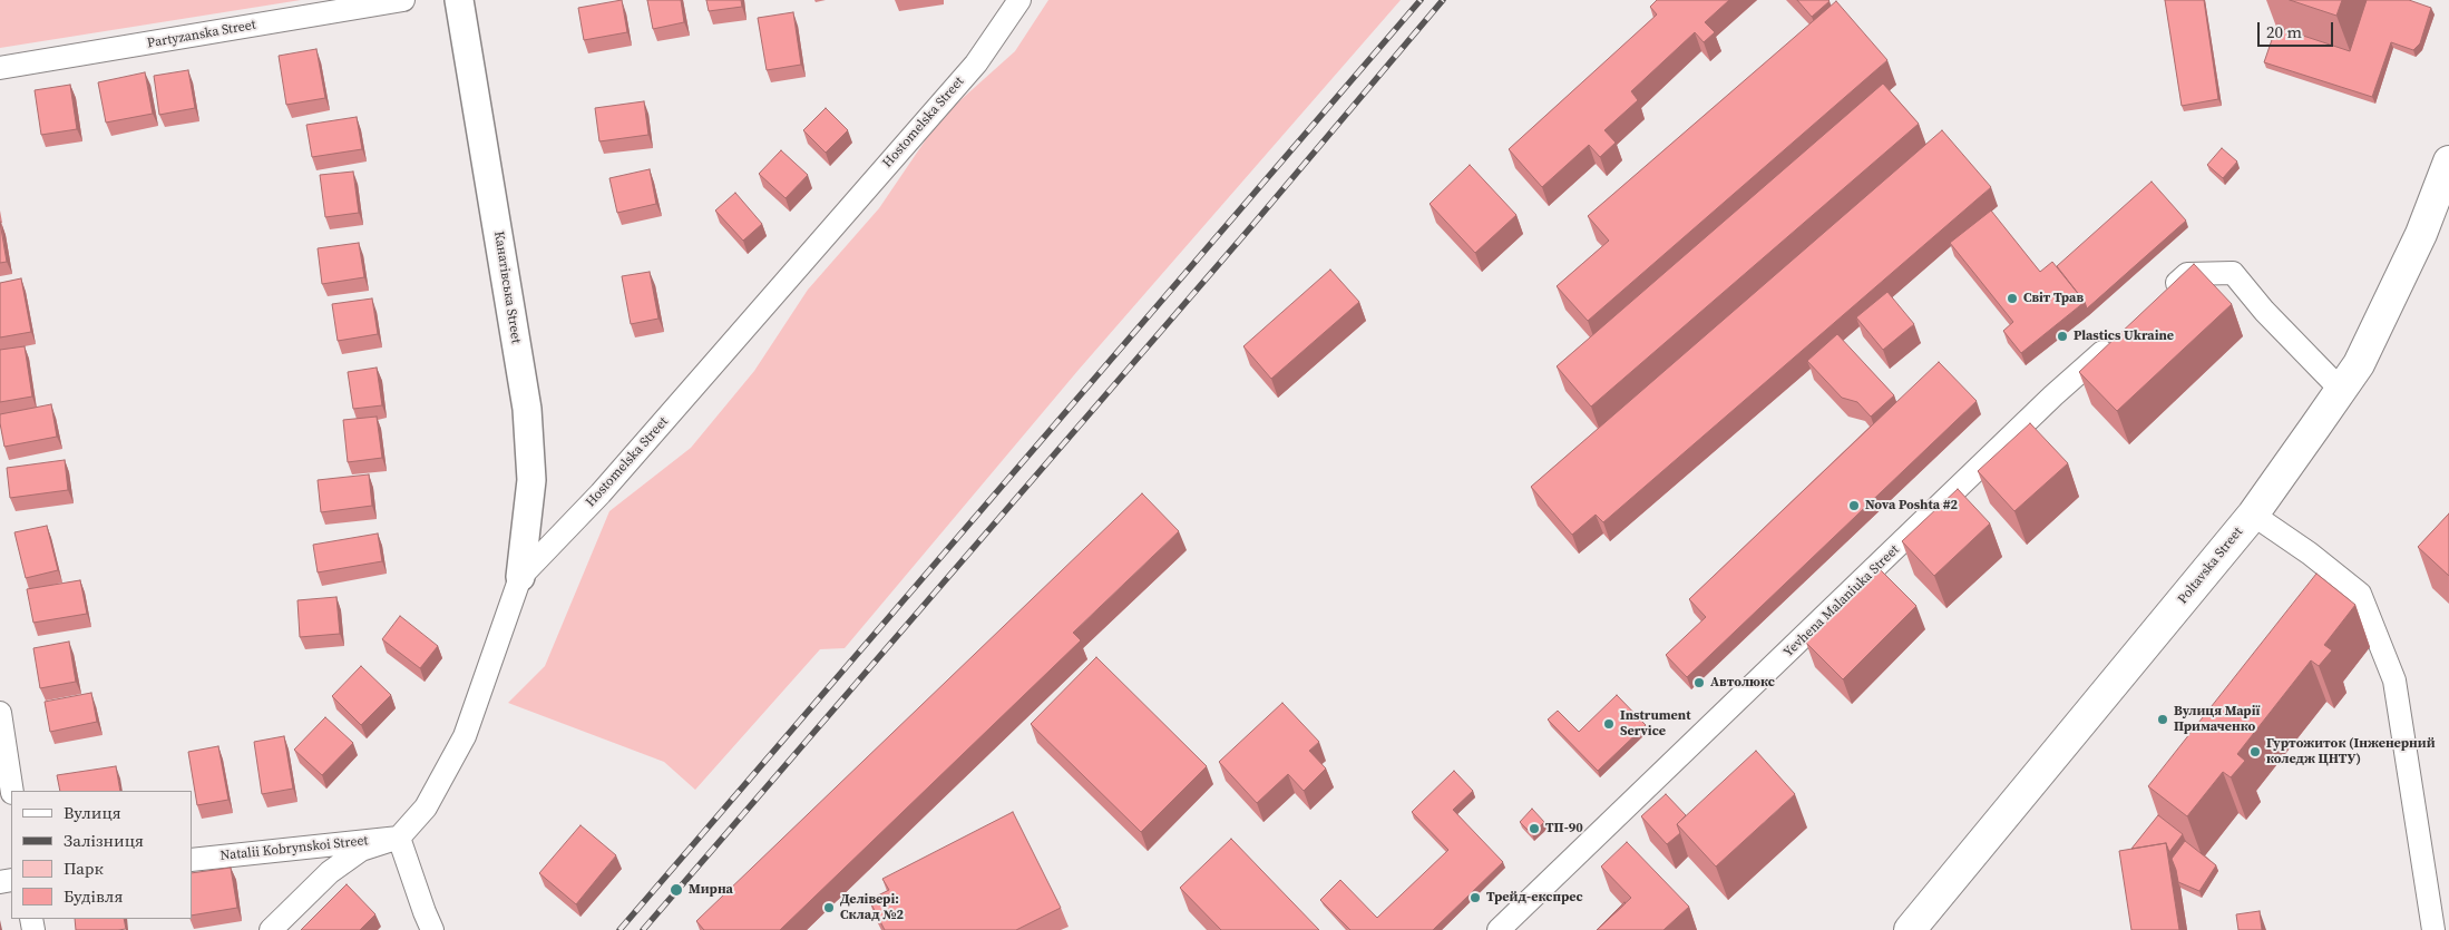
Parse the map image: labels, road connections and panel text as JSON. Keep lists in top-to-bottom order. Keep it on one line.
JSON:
{"streets":{"main road":["Poltavska Street"],"street":["Partyzanska Street","Hostomelska Street","Канатівська Street","Yevhena Malaniuka Street","Natalii Kobrynskoi Street"]},"crossings":[["Hostomelska Street","Канатівська Street"],["Hostomelska Street","Natalii Kobrynskoi Street"]],"places":["Світ Трав","Plastics Ukraine","Nova Poshta #2","Автолюкс","Вулиця Марії Примаченко","Instrument Service","Гуртожиток (Інженерний коледж ЦНТУ)","ТП-90","Мирна","Трейд-експрес","Делівері: Склад №2"],"legend":["Вулиця","Залізниця","Парк","Будівля"],"scale_bar":"20 m"}
